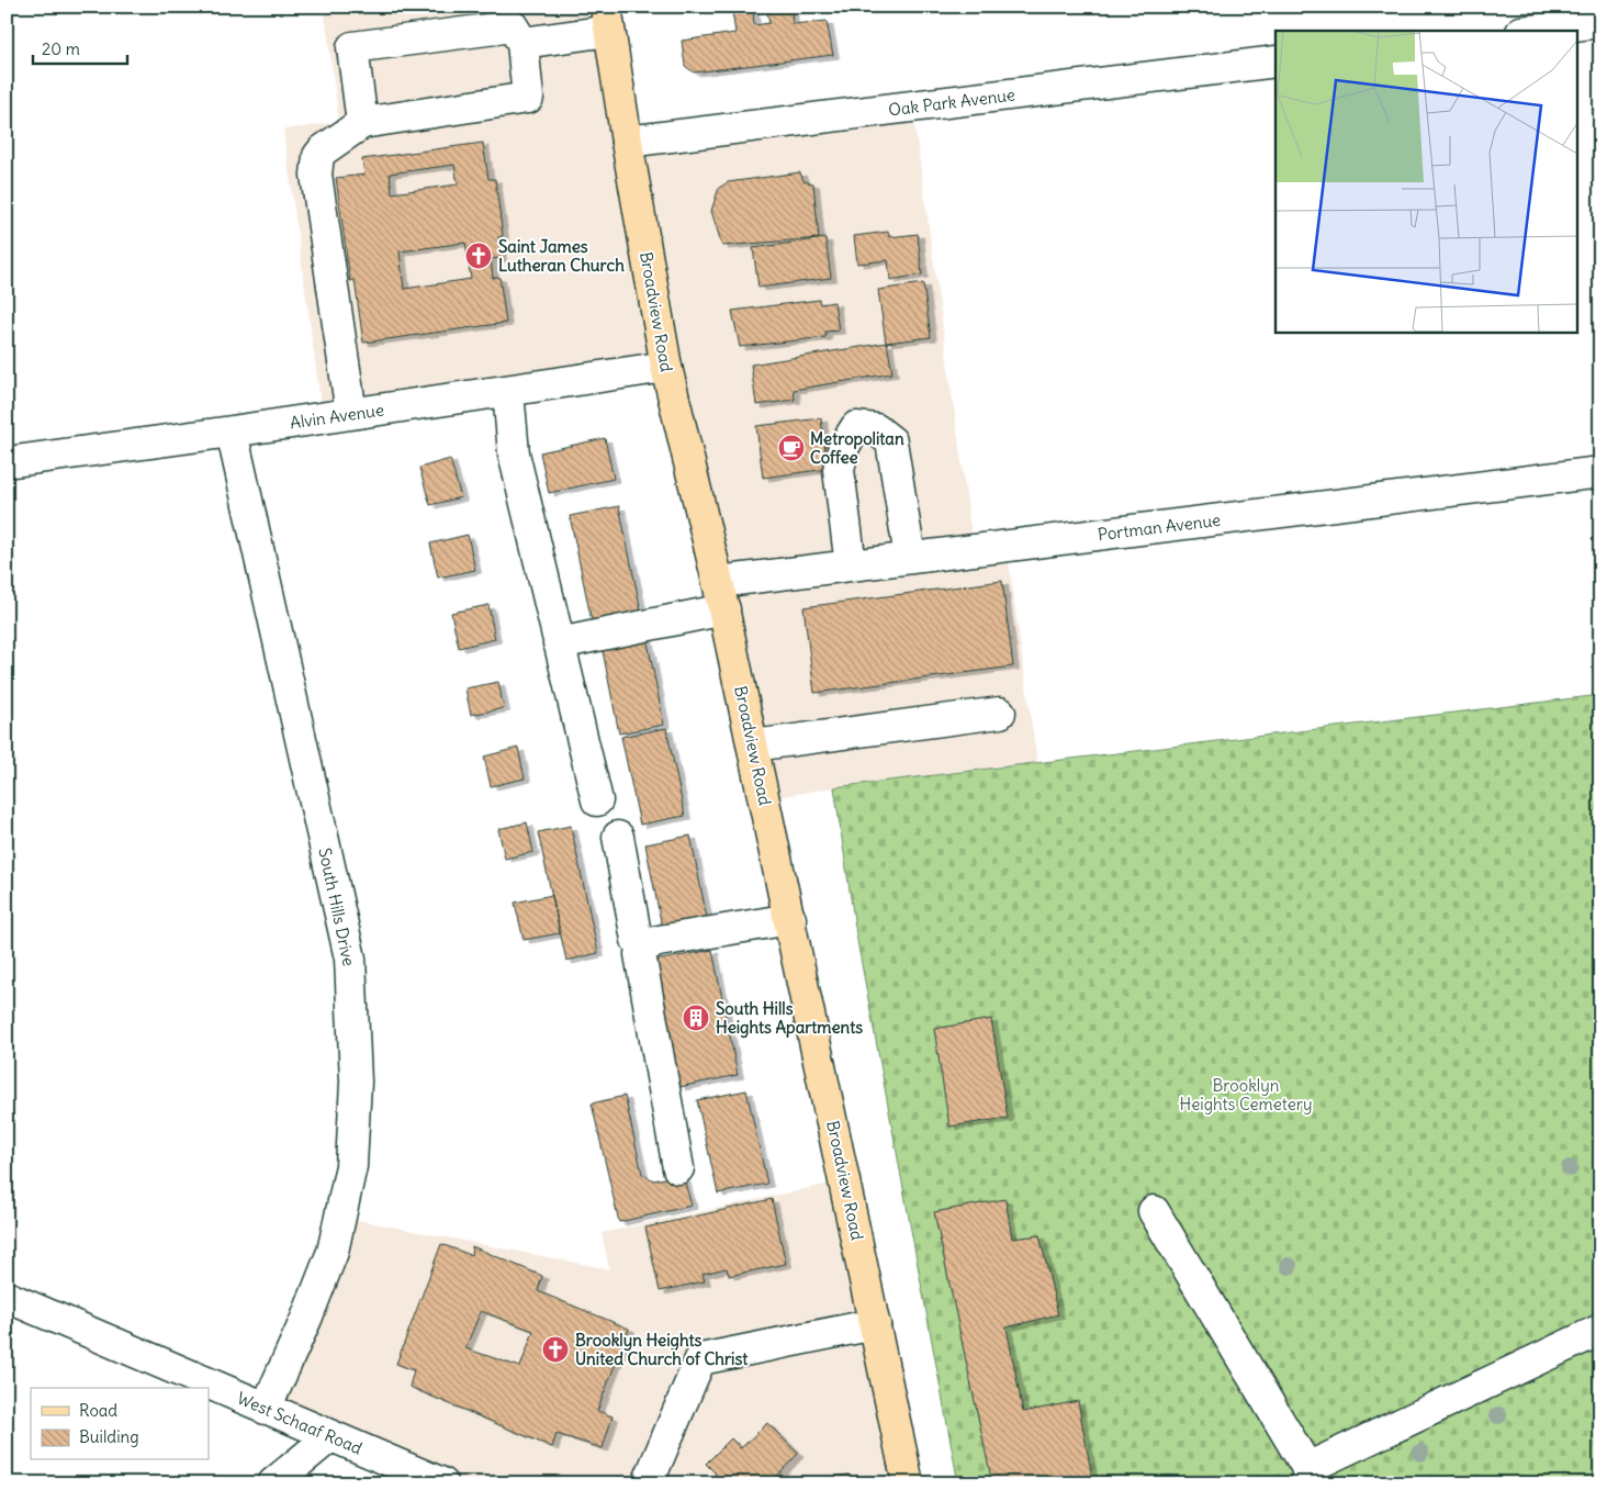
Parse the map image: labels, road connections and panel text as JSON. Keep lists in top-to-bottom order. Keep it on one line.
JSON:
{"streets":{"main road":["Broadview Road"],"street":["Oak Park Avenue","Alvin Avenue","Portman Avenue","South Hills Drive","West Schaaf Road"]},"crossings":[["Oak Park Avenue","Broadview Road"],["Broadview Road","Alvin Avenue"],["Broadview Road","Portman Avenue"],["Alvin Avenue","South Hills Drive"],["South Hills Drive","West Schaaf Road"]],"parks":["Brooklyn Heights Cemetery"],"places":{"church":["Saint James Lutheran Church","Brooklyn Heights United Church of Christ"],"cafe":["Metropolitan Coffee"],"building":["South Hills Heights Apartments"]},"legend":["Road","Building"],"scale_bar":"20 m"}
